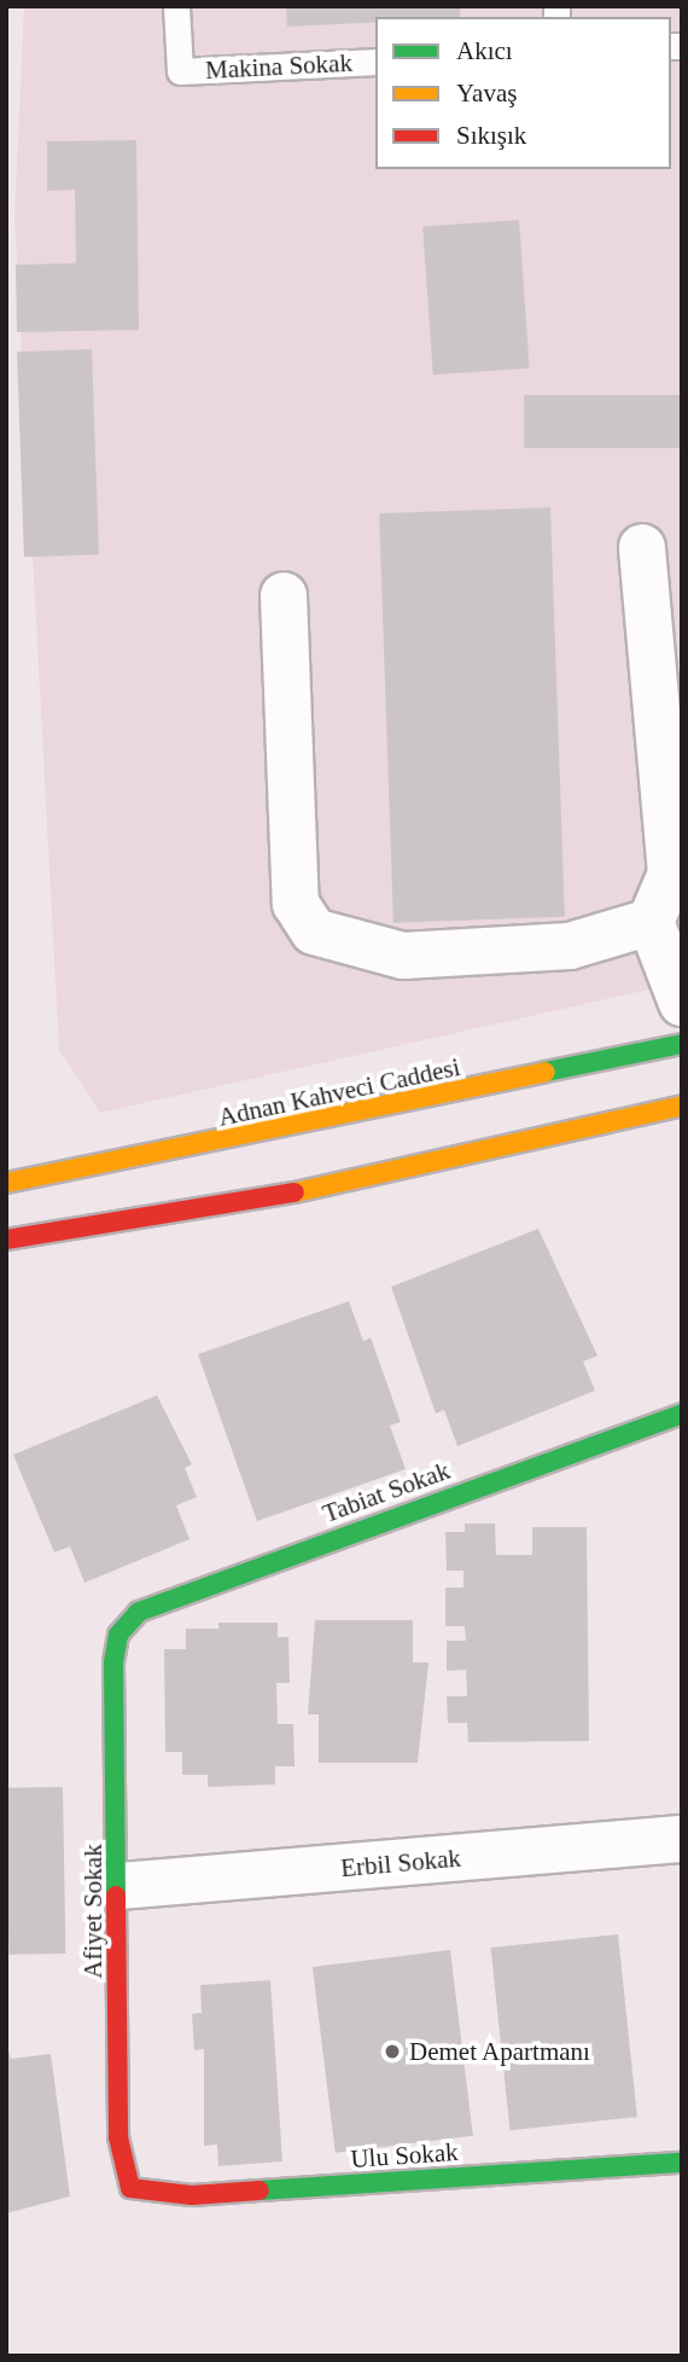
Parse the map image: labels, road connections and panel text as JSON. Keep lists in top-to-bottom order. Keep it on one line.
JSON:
{"streets":{"street":["Adnan Kahveci Caddesi","Tabiat Sokak","Erbil Sokak","Afiyet Sokak","Ulu Sokak"],"lane":["Makina Sokak"]},"crossings":[["Tabiat Sokak","Afiyet Sokak"],["Erbil Sokak","Afiyet Sokak"],["Afiyet Sokak","Ulu Sokak"]],"places":["Demet Apartmanı"],"legend":["Akıcı","Yavaş","Sıkışık"]}
